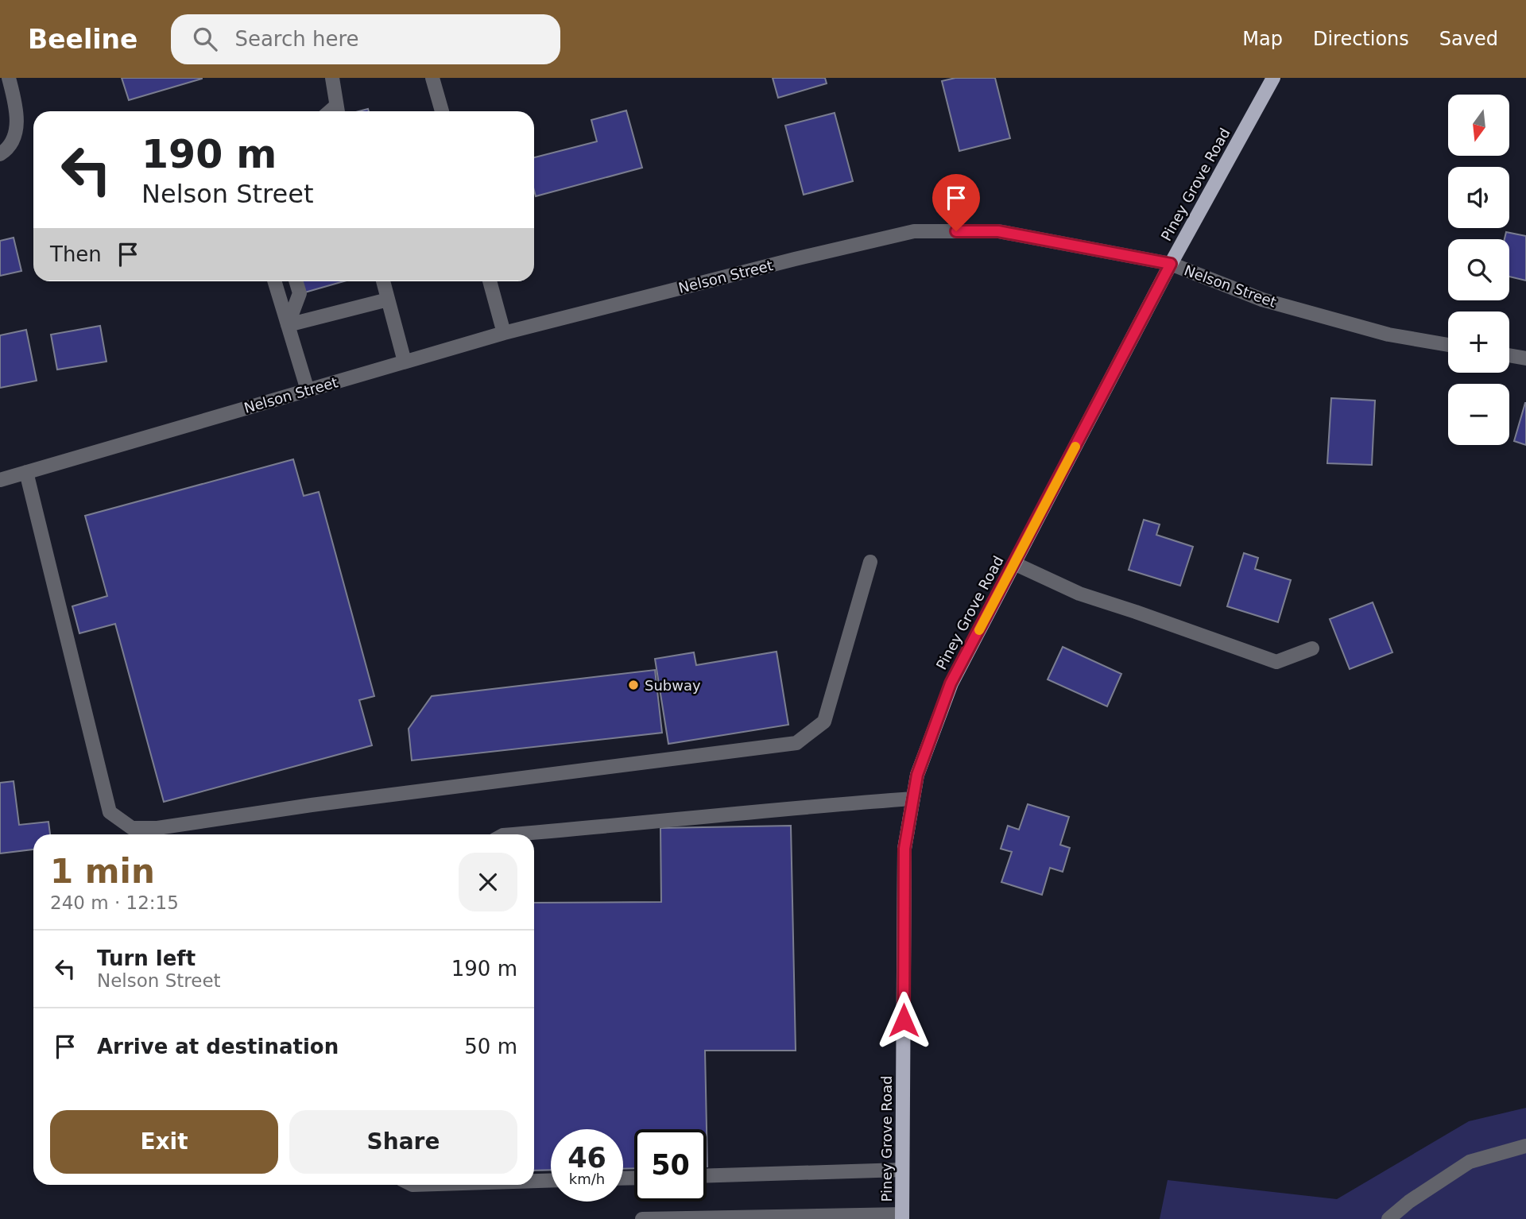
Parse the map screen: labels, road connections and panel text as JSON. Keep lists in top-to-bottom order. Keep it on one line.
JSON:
{"streets":{"main road":["Piney Grove Road"],"street":["Nelson Street"]},"crossings":[["Piney Grove Road","Nelson Street"]],"places":["Subway"],"north":"bottom","page":{"header":"Beeline","search":"Search here","nav":["Map","Directions","Saved"],"map_buttons":["+","−"],"turn":["190 m","Nelson Street"],"then":"Then","heading":["1 min","240 m · 12:15"],"list":[{"name":"Turn left","note":"Nelson Street","value":"190 m"},{"name":"Arrive at destination","value":"50 m"}],"buttons":["Exit","Share"],"speed":"46 km/h","limit":"50"}}
